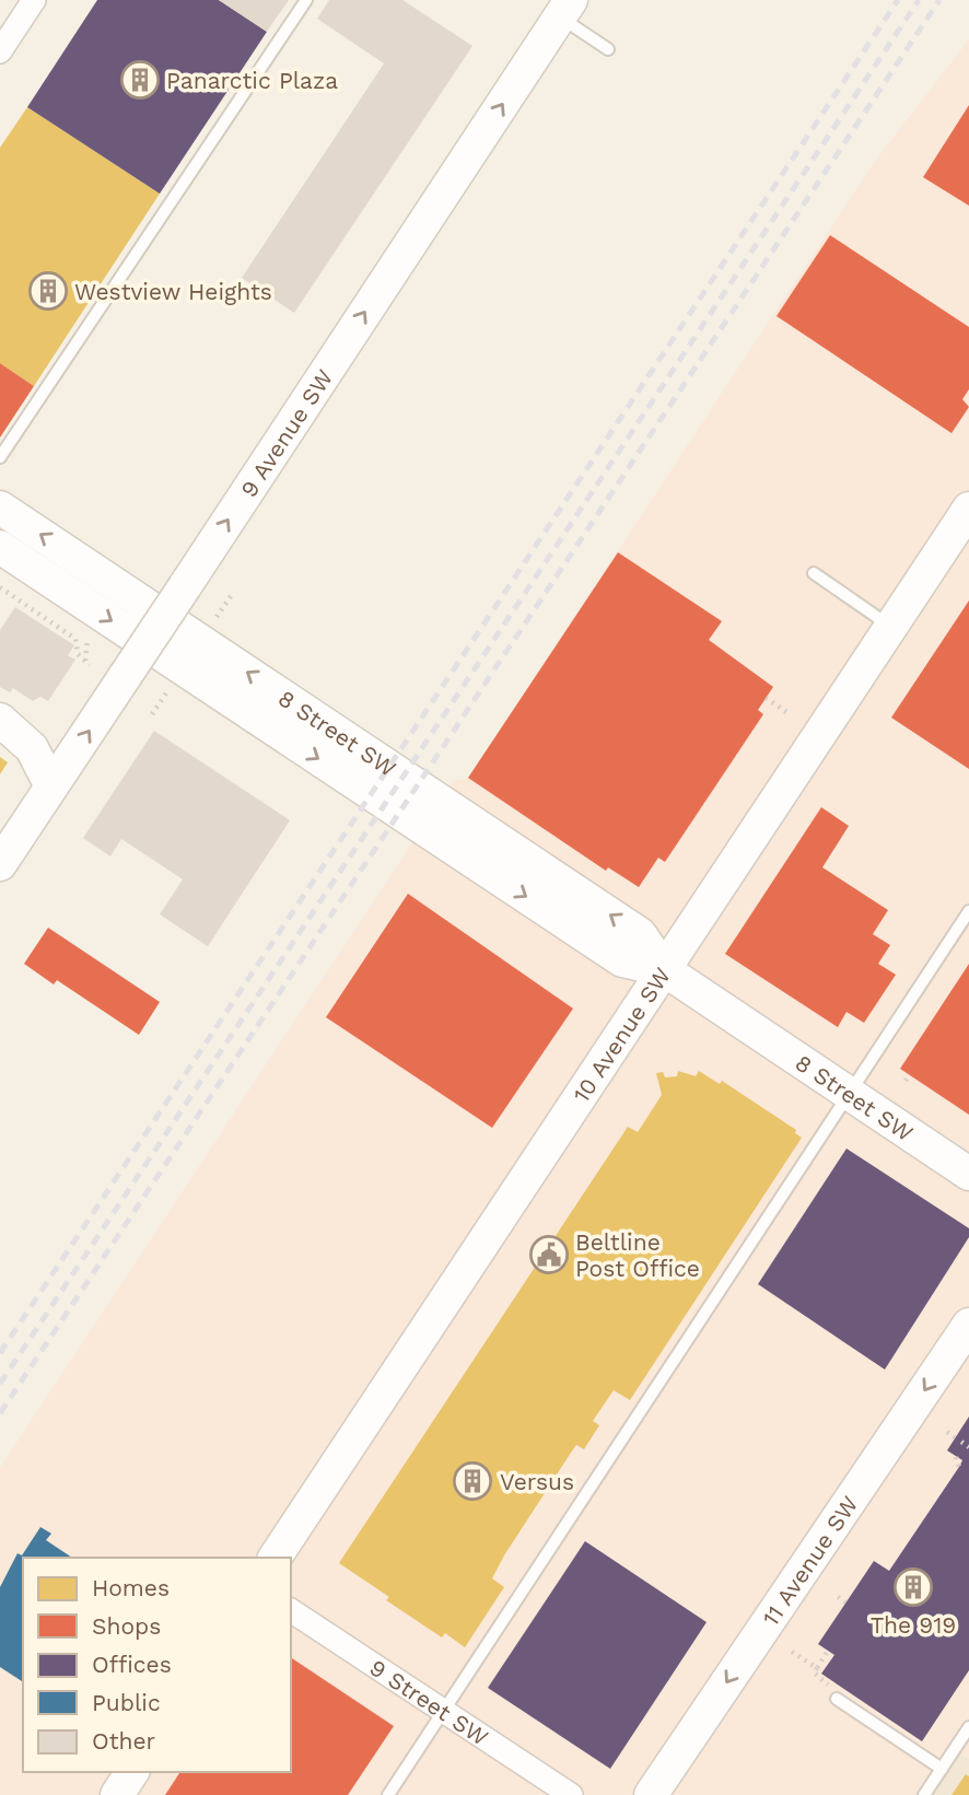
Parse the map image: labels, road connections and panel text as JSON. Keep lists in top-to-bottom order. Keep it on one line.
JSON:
{"streets":{"main road":["9 Avenue SW","8 Street SW","10 Avenue SW","11 Avenue SW"],"street":["9 Street SW"]},"crossings":[["8 Street SW","10 Avenue SW"]],"one_way":["9 Avenue SW","11 Avenue SW"],"places":{"building":["Panarctic Plaza","Westview Heights","Versus","The 919"],"public building":["Beltline Post Office"]},"legend":["Homes","Shops","Offices","Public","Other"]}
